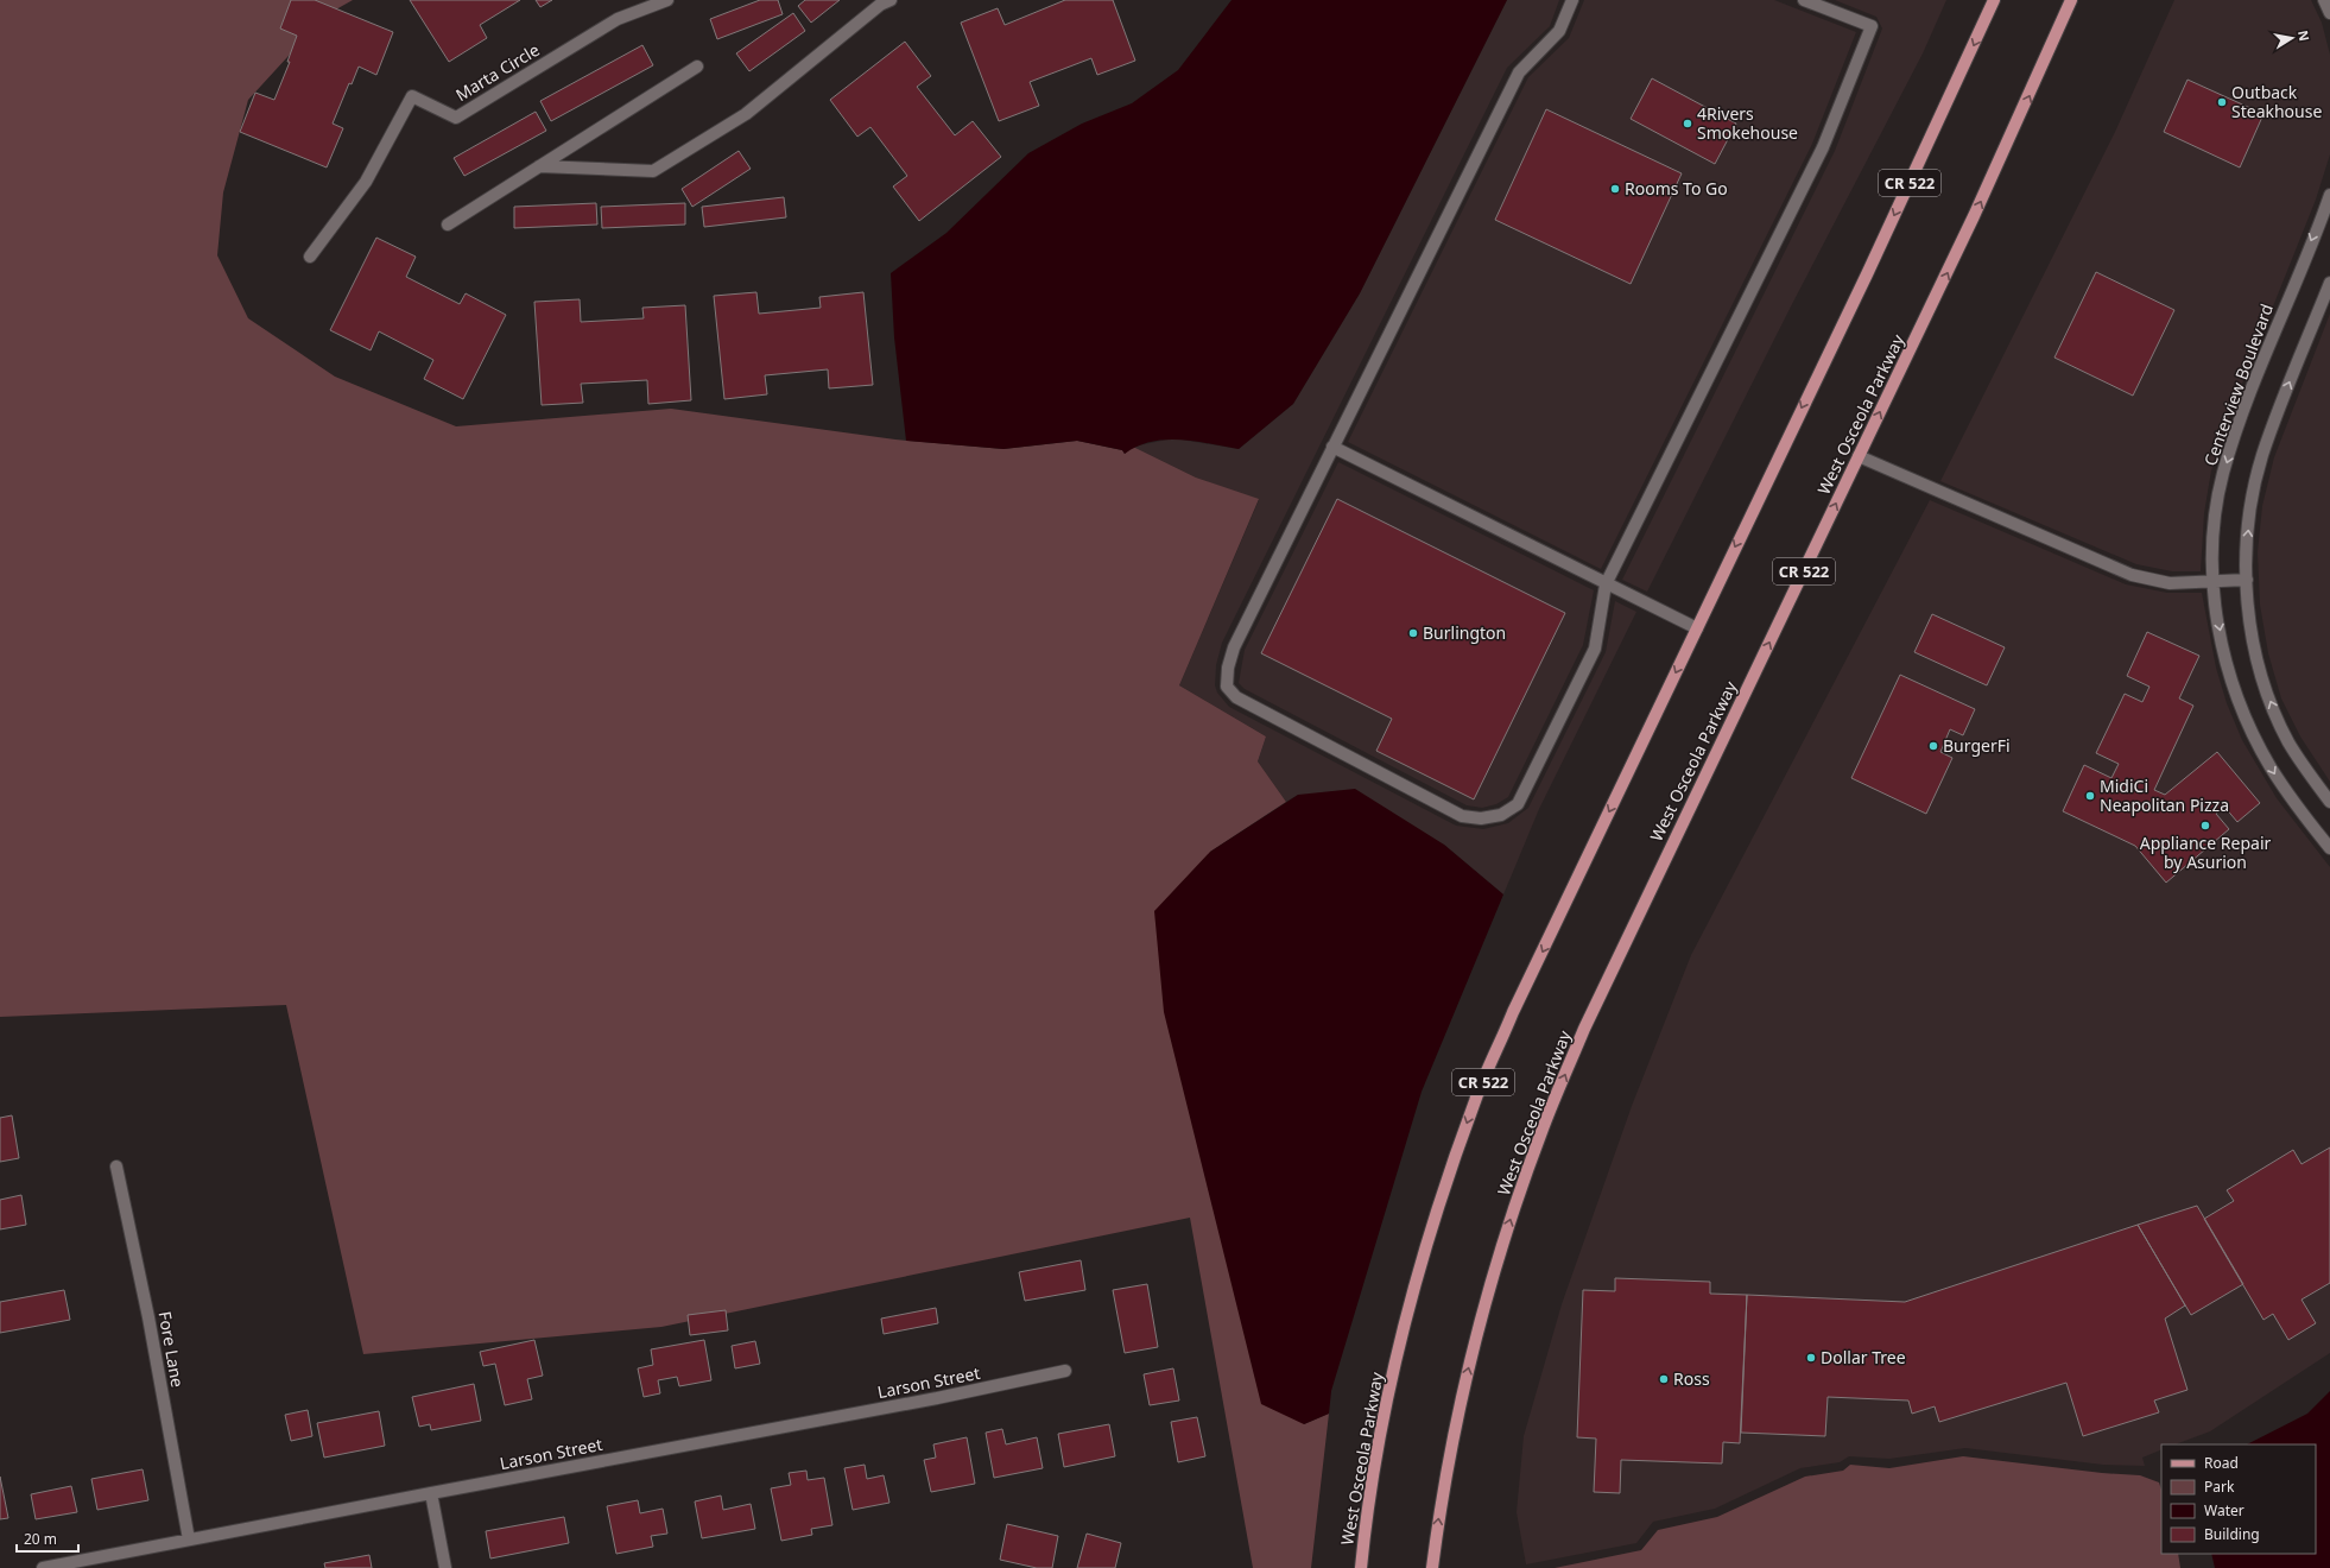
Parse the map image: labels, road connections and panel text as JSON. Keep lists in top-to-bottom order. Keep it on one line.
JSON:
{"streets":{"main road":["CR 522","West Osceola Parkway"],"street":["Marta Circle","Centerview Boulevard","Fore Lane","Larson Street"]},"crossings":[["Fore Lane","Larson Street"]],"places":["Outback Steakhouse","4Rivers Smokehouse","Rooms To Go","Burlington","BurgerFi","MidiCi Neapolitan Pizza","Appliance Repair by Asurion","Dollar Tree","Ross"],"legend":["Road","Park","Water","Building"],"scale_bar":"20 m","north":"right"}
